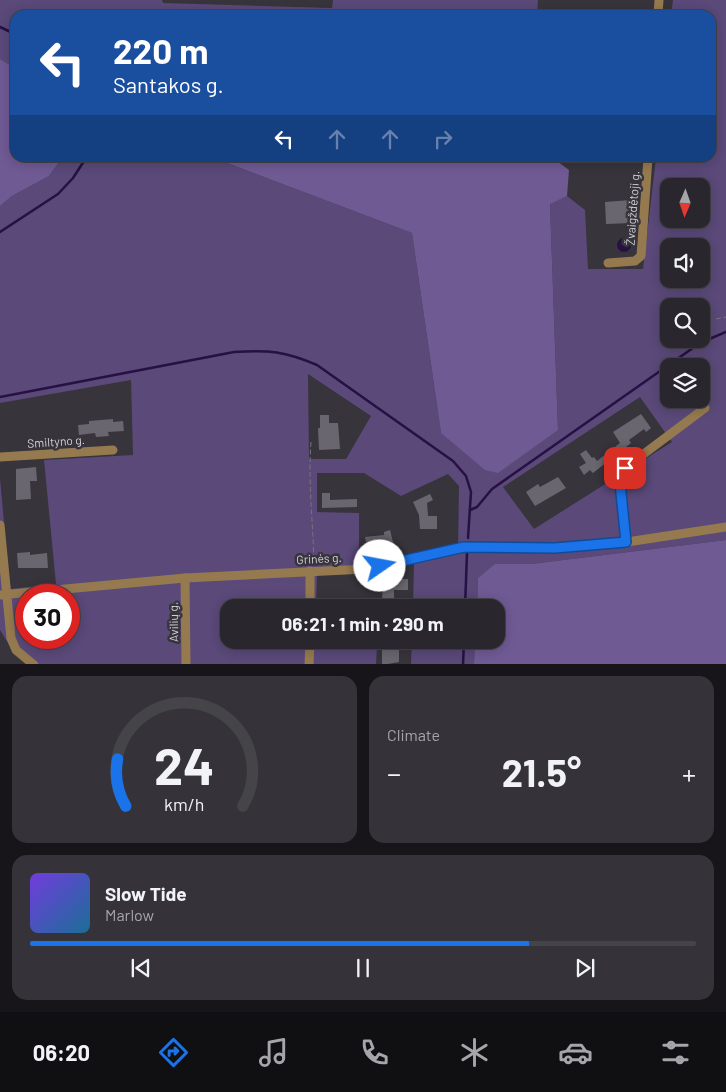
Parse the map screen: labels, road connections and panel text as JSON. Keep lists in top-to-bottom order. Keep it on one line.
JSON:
{"streets":{"street":["Žvaigždėtoji g.","Smiltyno g.","Grinės g.","Avilių g."]},"crossings":[["Grinės g.","Avilių g."]],"north":"bottom","page":{"turn":["220 m","Santakos g."],"limit":"30","trip":"06:21 · 1 min · 290 m","tile":"Climate","heat":["−","21.5°","+"],"song":["Slow Tide","Marlow"],"tabs":"06:20","gauge":["24","km/h"]}}
